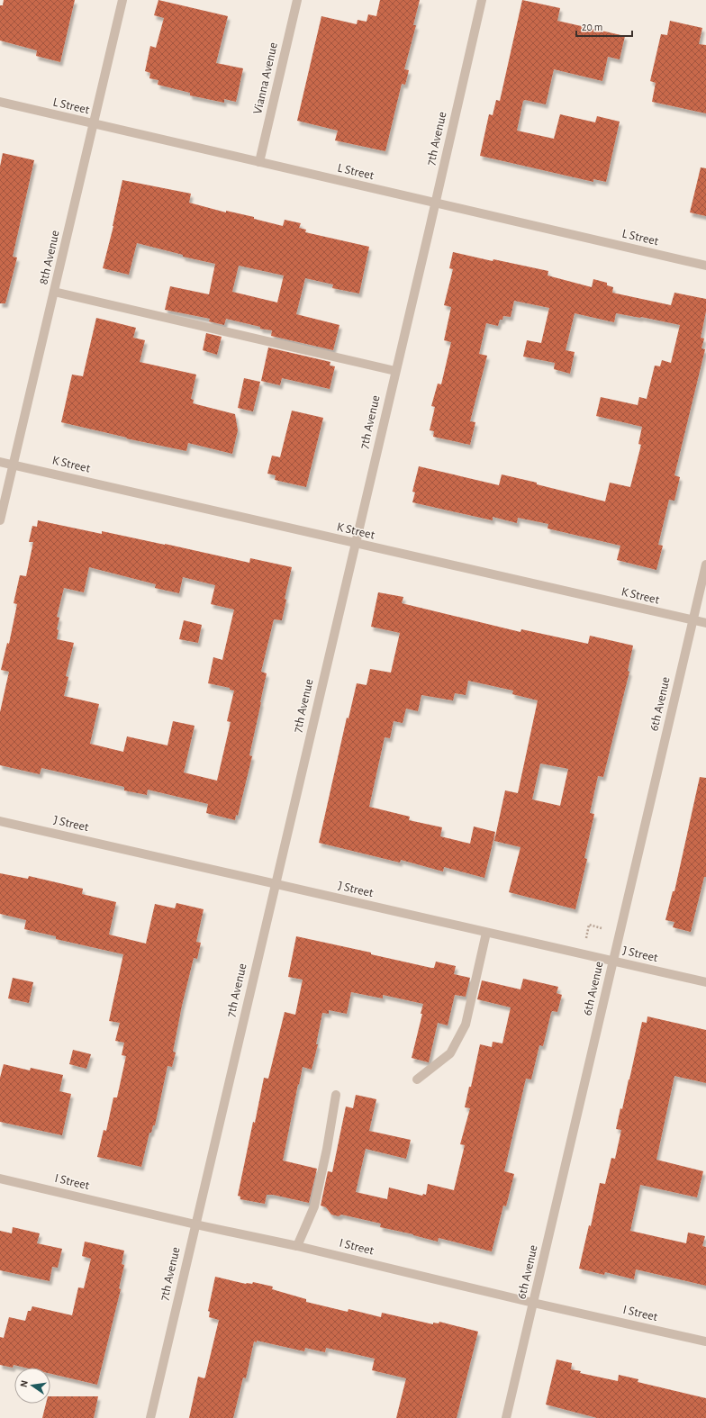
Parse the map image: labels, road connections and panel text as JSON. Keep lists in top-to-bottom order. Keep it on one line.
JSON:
{"streets":{"street":["Vianna Avenue","L Street","7th Avenue","8th Avenue","K Street","6th Avenue","J Street","I Street"]},"crossings":[["Vianna Avenue","L Street"],["L Street","7th Avenue"],["L Street","8th Avenue"],["7th Avenue","K Street"],["7th Avenue","J Street"],["7th Avenue","I Street"],["8th Avenue","K Street"],["K Street","6th Avenue"],["6th Avenue","J Street"],["6th Avenue","I Street"]],"scale_bar":"20 m","north":"left"}
